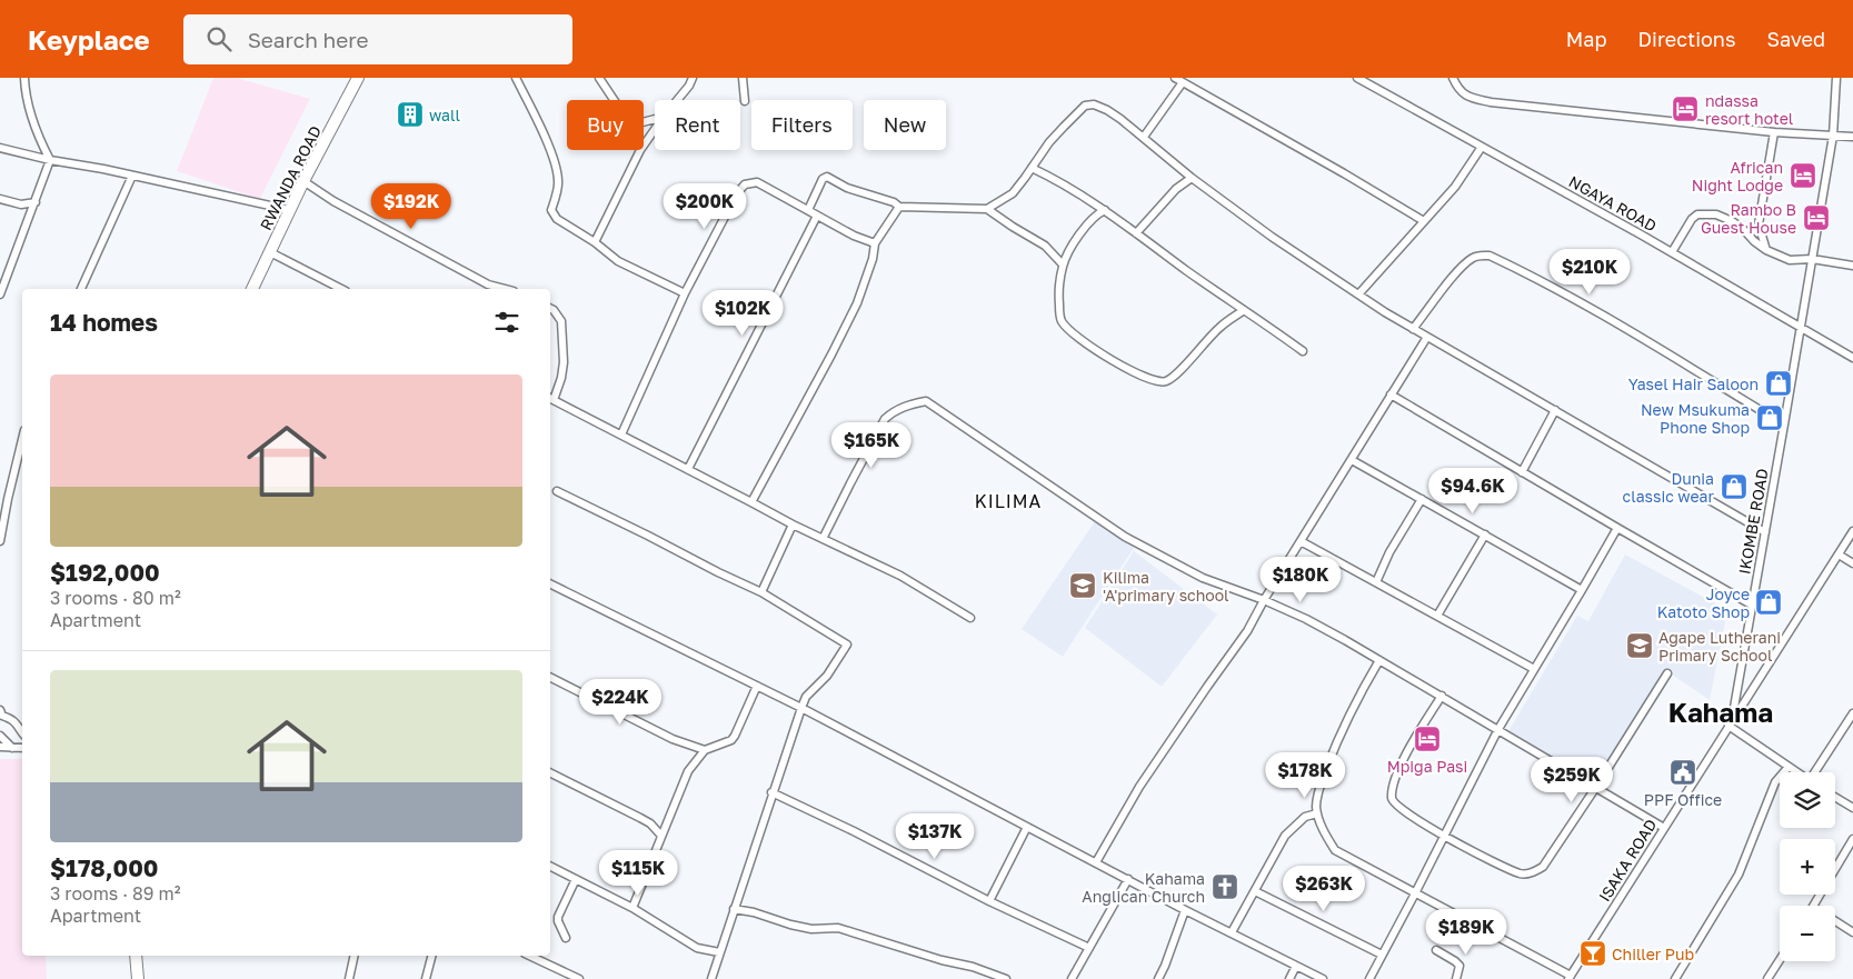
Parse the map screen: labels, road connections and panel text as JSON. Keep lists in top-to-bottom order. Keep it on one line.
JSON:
{"streets":{"highway":["RWANDA ROAD"],"street":["NGAYA ROAD","IKOMBE ROAD","ISAKA ROAD"]},"crossings":[["NGAYA ROAD","IKOMBE ROAD"],["IKOMBE ROAD","ISAKA ROAD"]],"districts":["KILIMA","Kahama"],"places":{"hotel":["ndassa resort hotel","African Night Lodge","Rambo B Guest House","Mpiga Pasi"],"building":["wall"],"shop":["Yasel Hair Saloon","New Msukuma Phone Shop","Dunia classic wear","Joyce Katoto Shop"],"school or university":["Kilima 'A'primary school","Agape Lutherani Primary School"],"public building":["PPF Office"],"church":["Kahama Anglican Church"],"bar":["Chiller Pub"]},"page":{"header":"Keyplace","search":"Search here","nav":["Map","Directions","Saved"],"chip":["Buy","Rent","Filters","New"],"price":["$192K","$200K","$210K","$102K","$165K","$94.6K","$180K","$224K","$178K","$259K","$137K","$115K","$263K","$189K"],"heading":"14 homes","list":[{"name":"$192,000","note":"3 rooms · 80 m² · Apartment"},{"name":"$178,000","note":"3 rooms · 89 m² · Apartment"}],"map_buttons":["+","−"]}}
